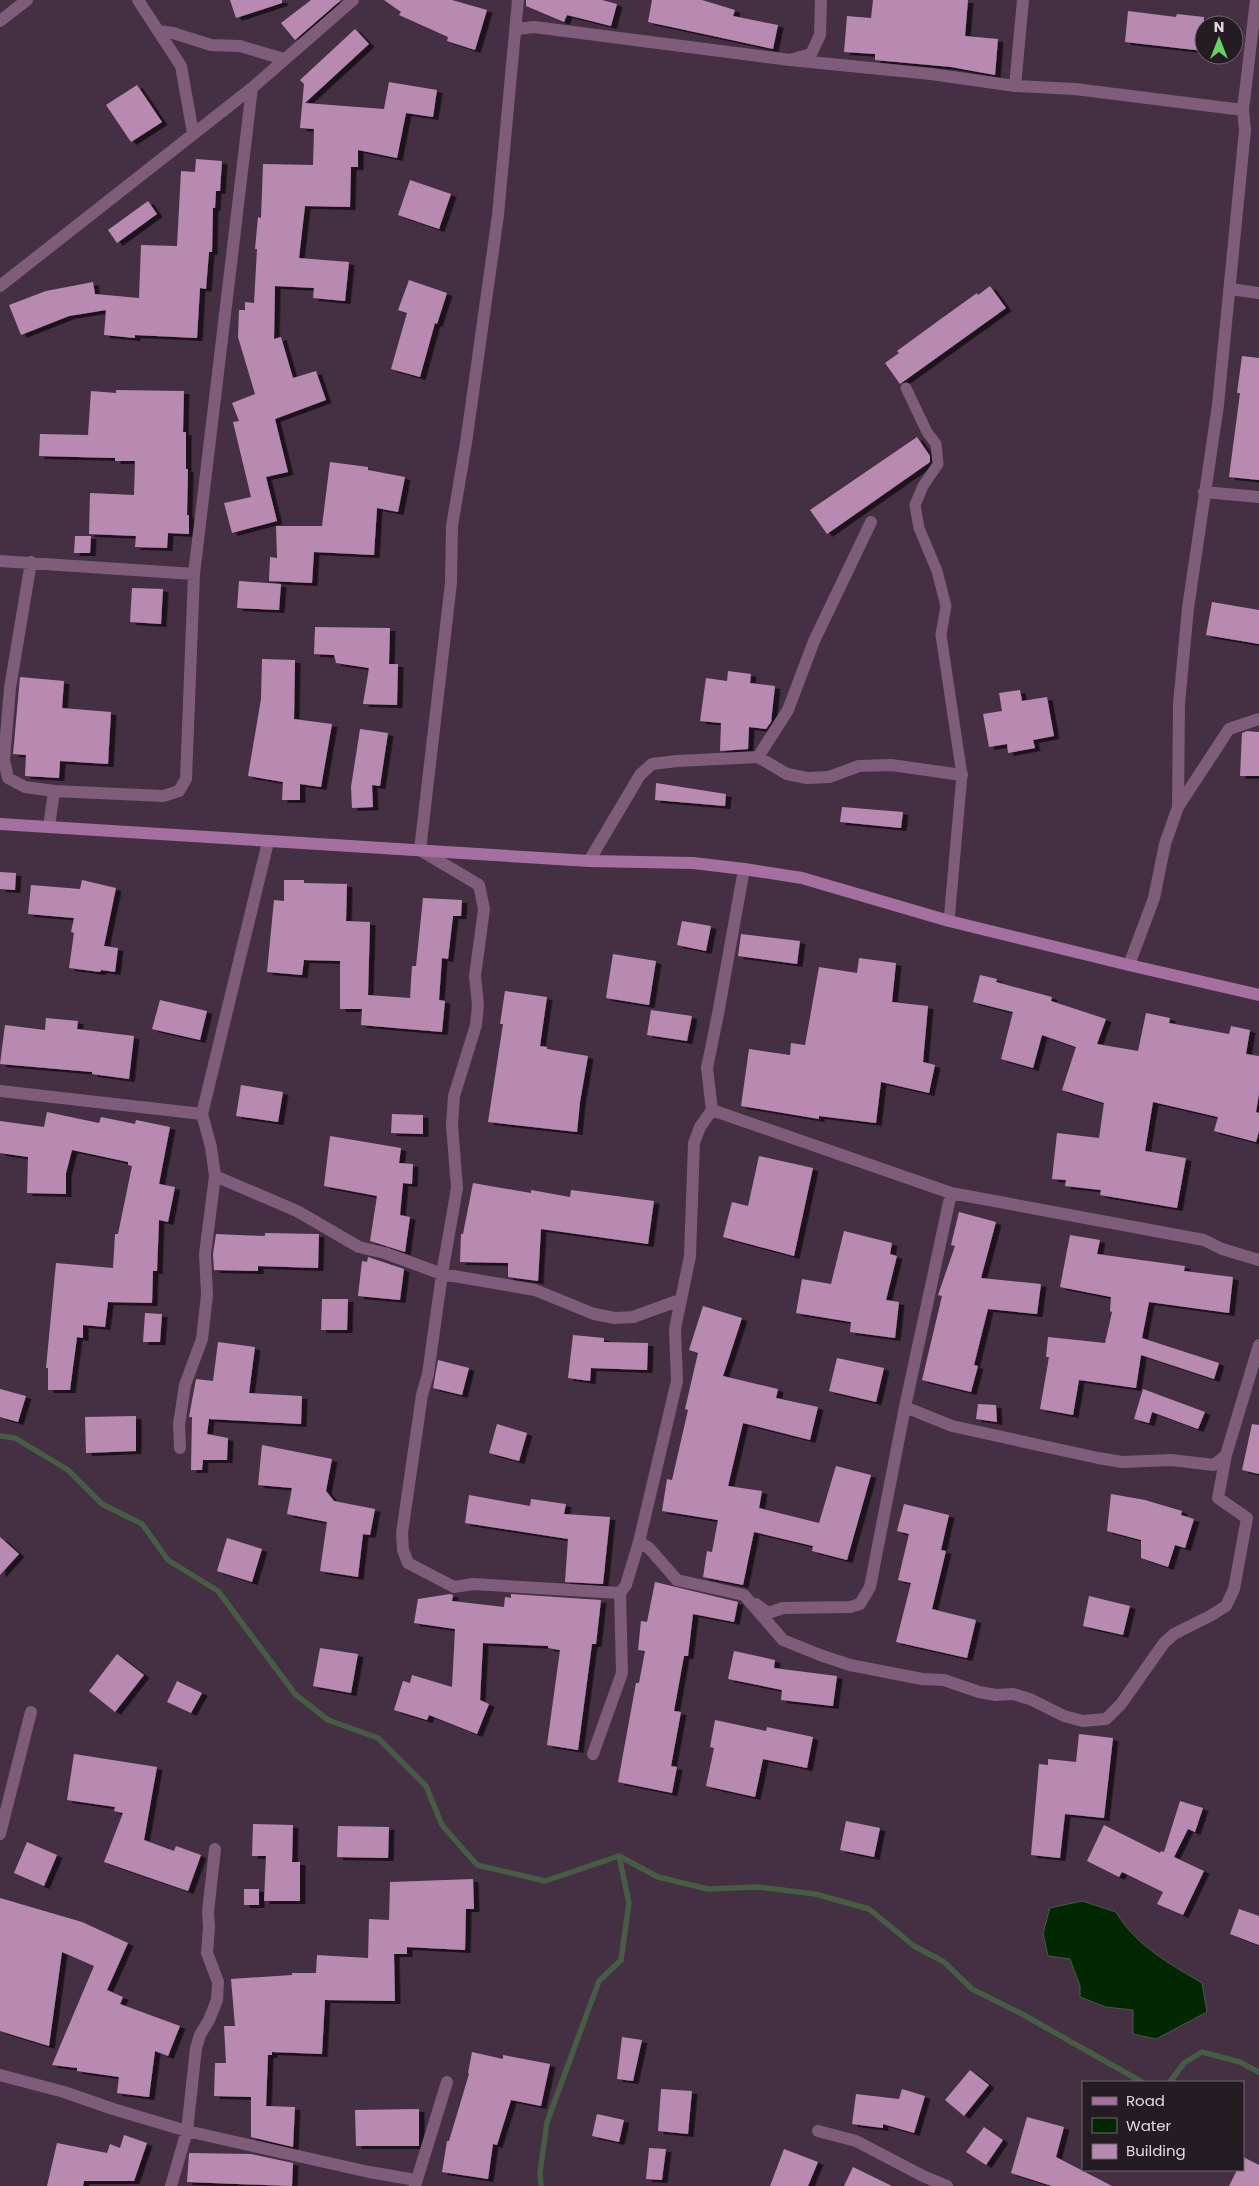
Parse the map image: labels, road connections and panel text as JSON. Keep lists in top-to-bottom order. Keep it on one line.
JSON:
{"legend":["Road","Water","Building"],"north":"top"}
